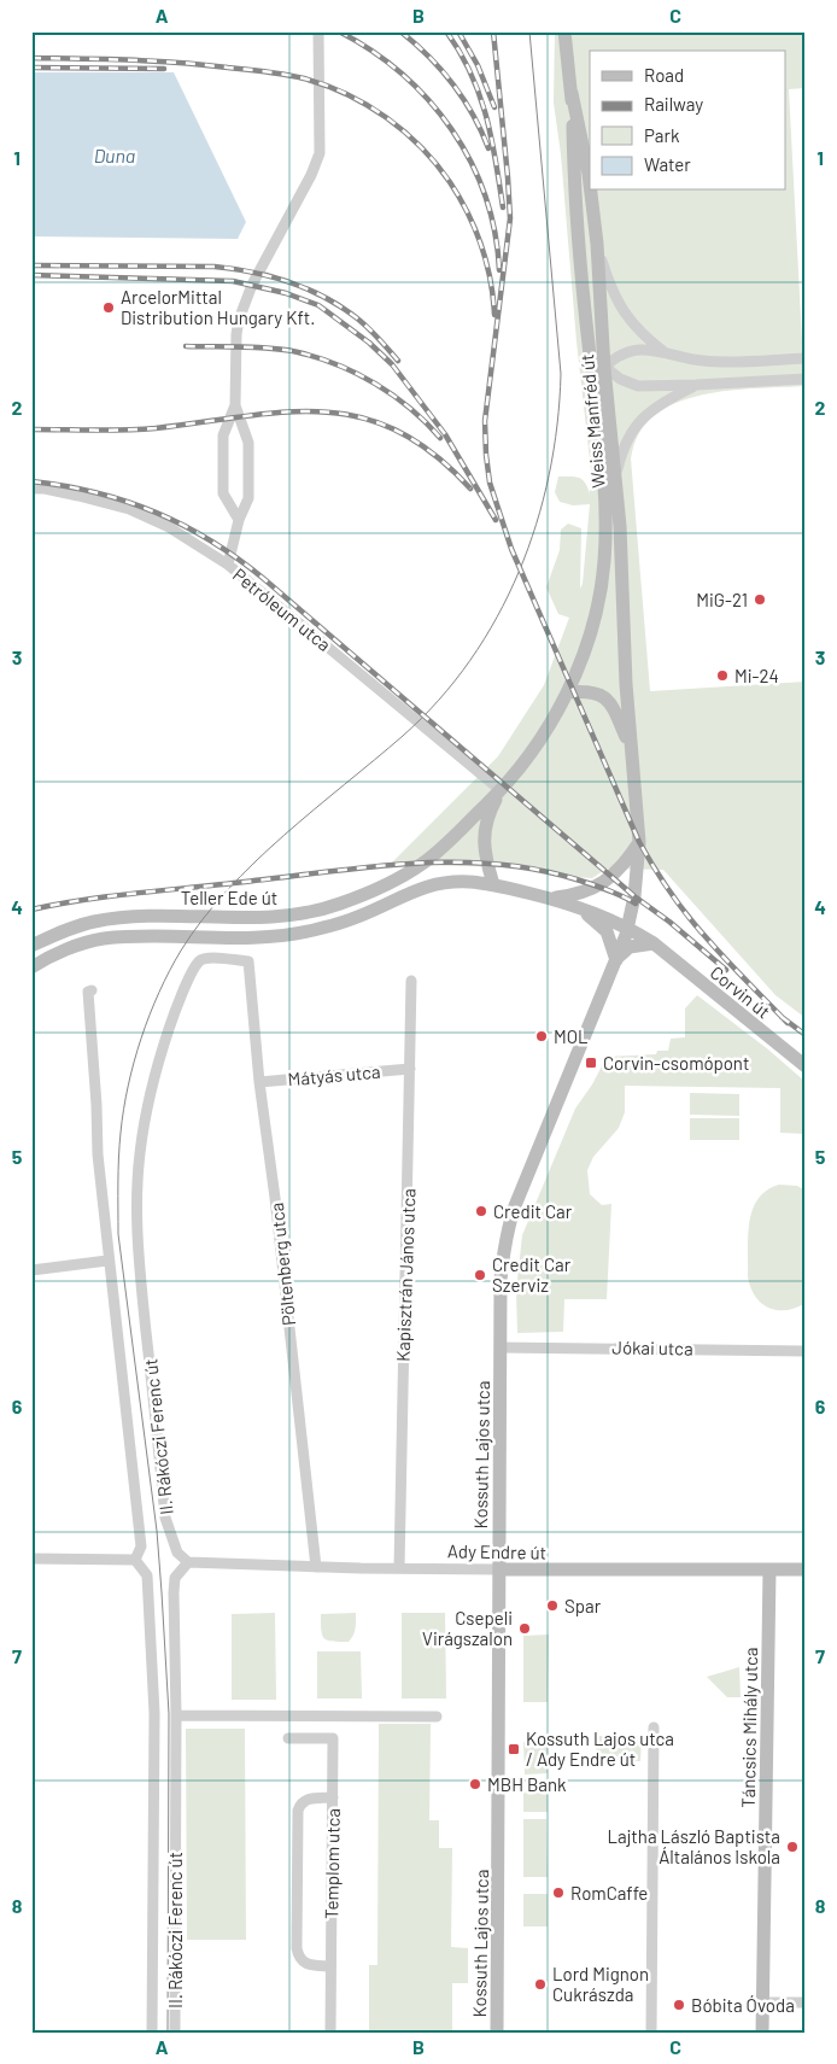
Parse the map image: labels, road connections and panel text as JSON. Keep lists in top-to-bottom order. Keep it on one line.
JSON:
{"streets":{"main road":["Weiss Manfréd út","Teller Ede út","Corvin út","Kossuth Lajos utca","Ady Endre út","Táncsics Mihály utca"],"street":["Petróleum utca","Mátyás utca","Pöltenberg utca","Kapisztrán János utca","Jókai utca","II. Rákóczi Ferenc út","Templom utca"]},"crossings":[["Weiss Manfréd út","Petróleum utca"],["Weiss Manfréd út","Teller Ede út"],["Weiss Manfréd út","Kossuth Lajos utca"],["Petróleum utca","Teller Ede út"],["Mátyás utca","Pöltenberg utca"],["Mátyás utca","Kapisztrán János utca"],["Pöltenberg utca","II. Rákóczi Ferenc út"],["Pöltenberg utca","Ady Endre út"],["Kapisztrán János utca","Ady Endre út"],["Jókai utca","Kossuth Lajos utca"],["II. Rákóczi Ferenc út","Ady Endre út"],["Kossuth Lajos utca","Ady Endre út"],["Ady Endre út","Táncsics Mihály utca"]],"water":["Duna"],"places":{"other":["ArcelorMittal Distribution Hungary Kft.","MiG-21","Mi-24","MOL","Credit Car","Credit Car Szerviz","Spar","Csepeli Virágszalon","MBH Bank","Lajtha László Baptista Általános Iskola","RomCaffe","Lord Mignon Cukrászda","Bóbita Óvoda"],"transit":["Corvin-csomópont","Kossuth Lajos utca / Ady Endre út"]},"legend":["Road","Railway","Park","Water"],"grid":{"columns":["A","B","C"],"rows":["1","2","3","4","5","6","7","8"]}}
